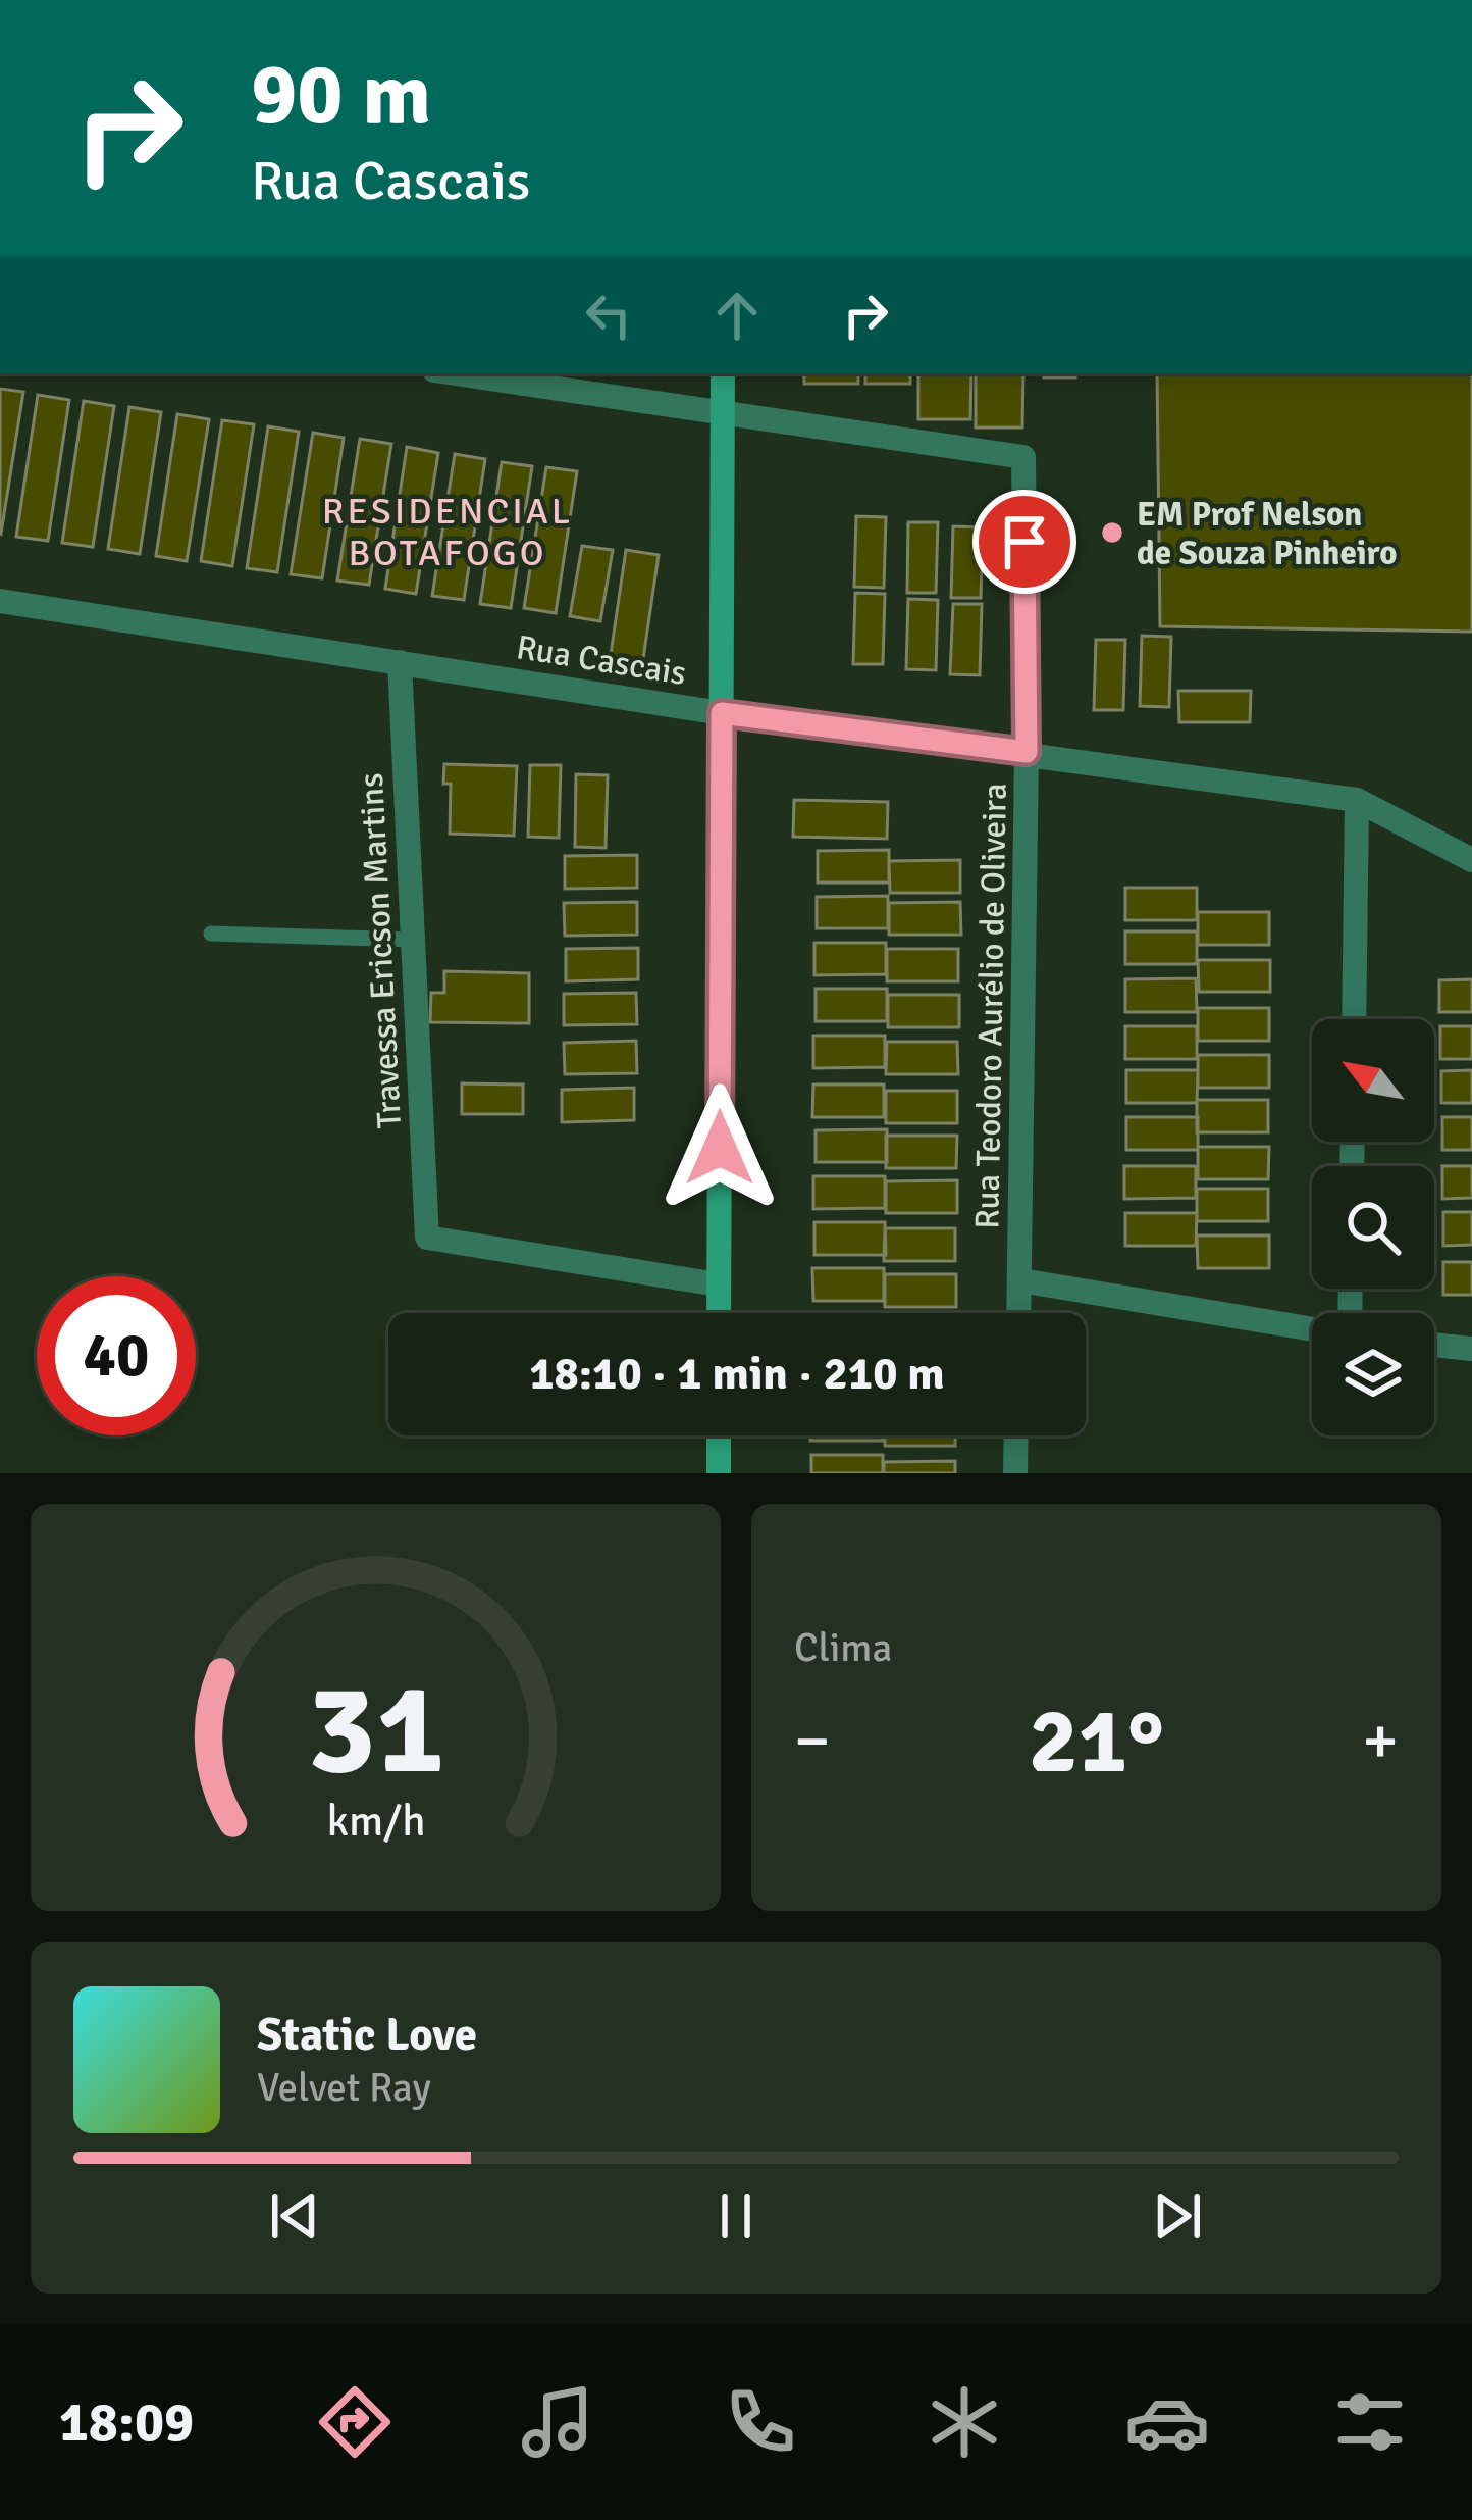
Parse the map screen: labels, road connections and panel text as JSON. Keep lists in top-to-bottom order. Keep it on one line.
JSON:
{"streets":{"street":["Rua Cascais","Travessa Ericson Martins","Rua Teodoro Aurélio de Oliveira"]},"crossings":[["Rua Cascais","Travessa Ericson Martins"],["Rua Cascais","Rua Teodoro Aurélio de Oliveira"]],"districts":["RESIDENCIAL BOTAFOGO"],"places":["EM Prof Nelson de Souza Pinheiro"],"north":"top left","page":{"turn":["90 m","Rua Cascais"],"limit":"40","trip":"18:10 · 1 min · 210 m","tile":"Clima","heat":["−","21°","+"],"song":["Static Love","Velvet Ray"],"tabs":"18:09","gauge":["31","km/h"]}}
